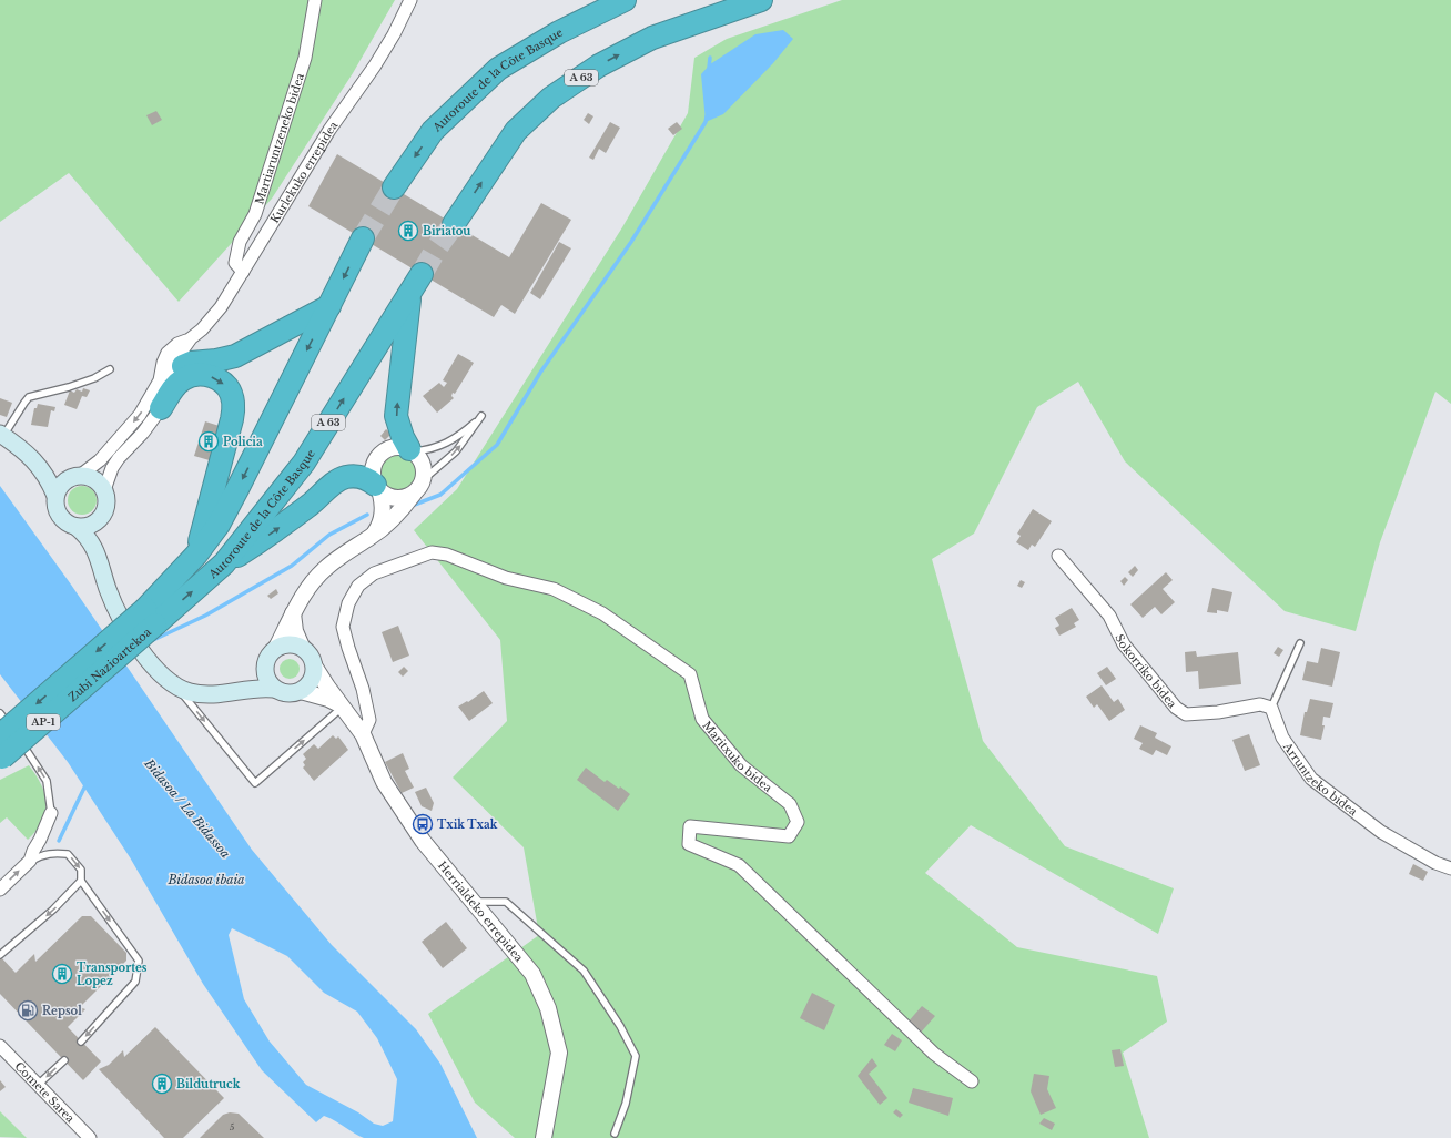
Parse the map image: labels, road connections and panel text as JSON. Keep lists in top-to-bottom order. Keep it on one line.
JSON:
{"streets":{"highway":["A 63","Autoroute de la Côte Basque","Zubi Nazioartekoa","AP-1"],"street":["Martiaruntzeneko bidea","Kurlekuko errepidea","Sokorriko bidea","Maritxuko bidea","Arruntzeko bidea","Herrialdeko errepidea","Comete Sarea"]},"crossings":[["A 63","Autoroute de la Côte Basque"],["A 63","Zubi Nazioartekoa"],["Autoroute de la Côte Basque","Zubi Nazioartekoa"],["Martiaruntzeneko bidea","Kurlekuko errepidea"],["Sokorriko bidea","Arruntzeko bidea"],["Maritxuko bidea","Herrialdeko errepidea"]],"water":["Bidasoa / La Bidassoa","Bidasoa ibaia"],"places":{"building":["Biriatou","Policia","Transportes Lopez","Bildutruck"],"bus stop":["Txik Txak"],"fuel station":["Repsol"]},"house_numbers":["5"]}
